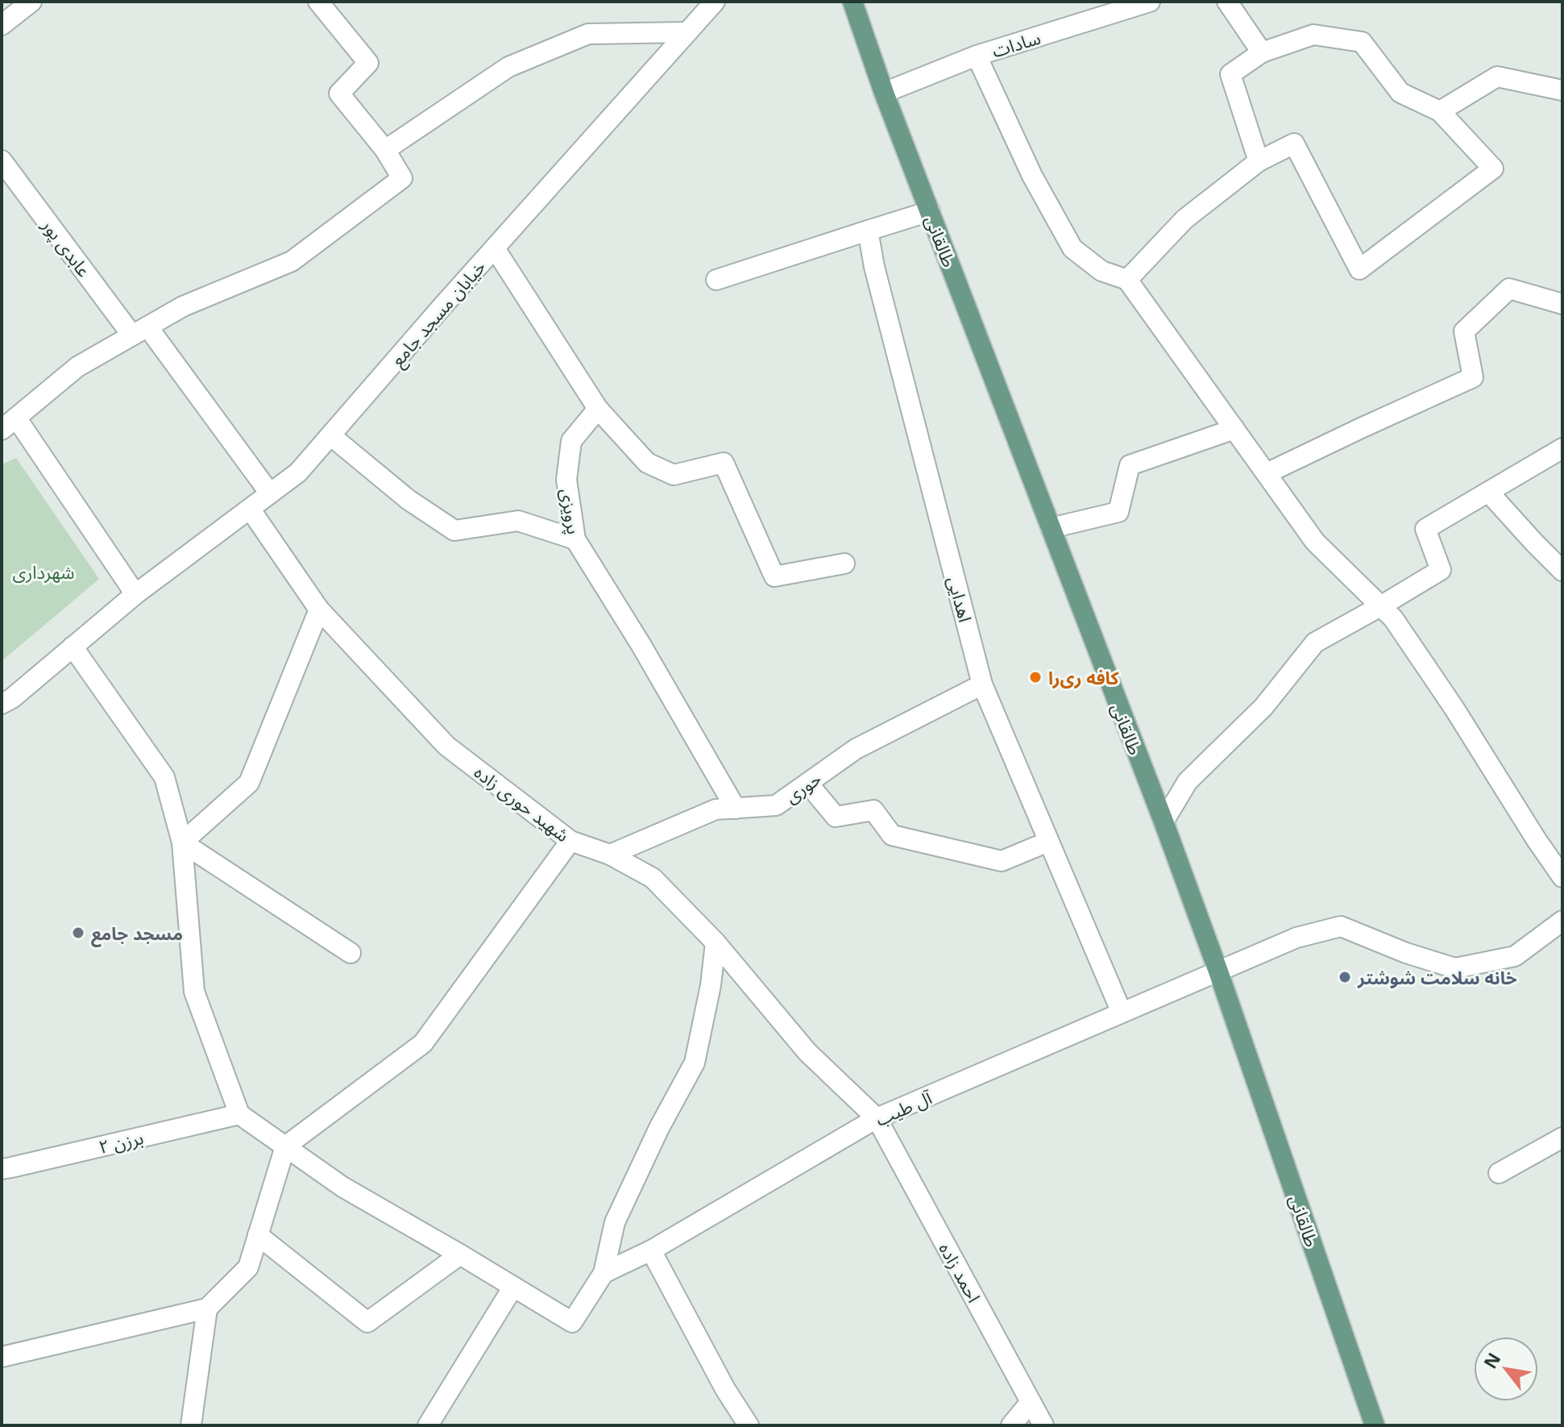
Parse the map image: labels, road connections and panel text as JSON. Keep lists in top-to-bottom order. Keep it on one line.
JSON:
{"streets":{"main road":["طالقانی"],"street":["سادات","عابدی پور","خیابان مسجد جامع","پرویزی","اهدایی","حوری","شهید حوری زاده","آل طیب","برزن ۲","احمد زاده"]},"crossings":[["سادات","طالقانی"],["طالقانی","آل طیب"],["عابدی پور","خیابان مسجد جامع"],["خیابان مسجد جامع","شهید حوری زاده"],["پرویزی","حوری"],["اهدایی","حوری"],["اهدایی","آل طیب"],["حوری","شهید حوری زاده"],["شهید حوری زاده","آل طیب"],["شهید حوری زاده","احمد زاده"],["آل طیب","احمد زاده"]],"parks":["شهرداری"],"places":["کافه‌ ری‌را","مسجد جامع","خانه سلامت شوشتر"],"north":"top left"}
